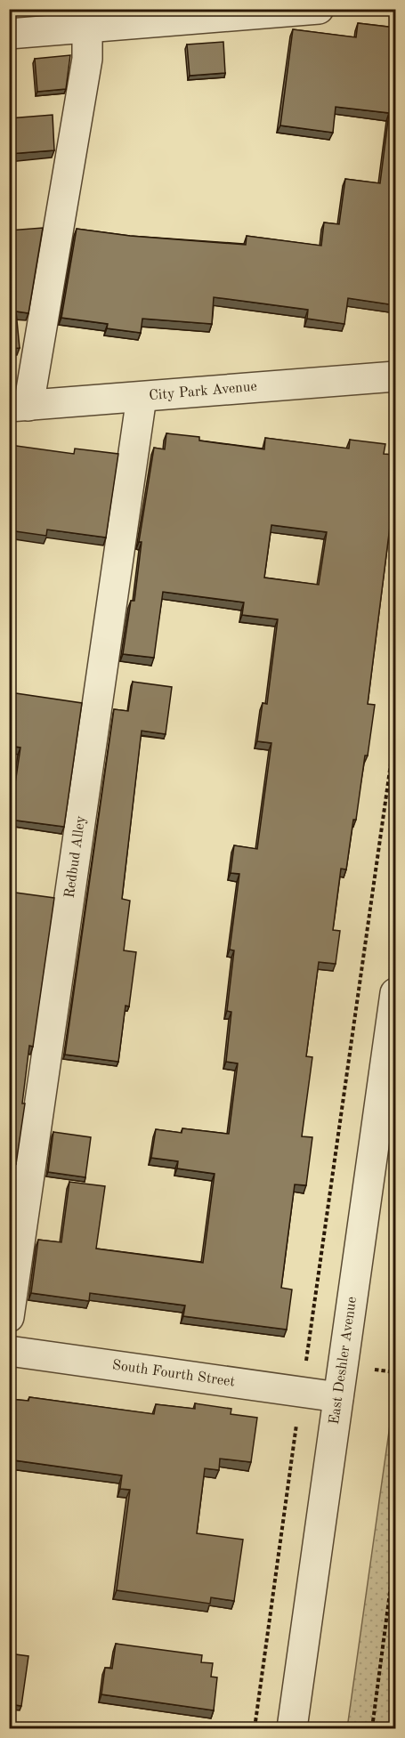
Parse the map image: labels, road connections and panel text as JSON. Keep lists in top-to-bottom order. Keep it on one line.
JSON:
{"streets":{"street":["City Park Avenue","Redbud Alley","East Deshler Avenue","South Fourth Street"]},"crossings":[["City Park Avenue","Redbud Alley"],["East Deshler Avenue","South Fourth Street"]]}
